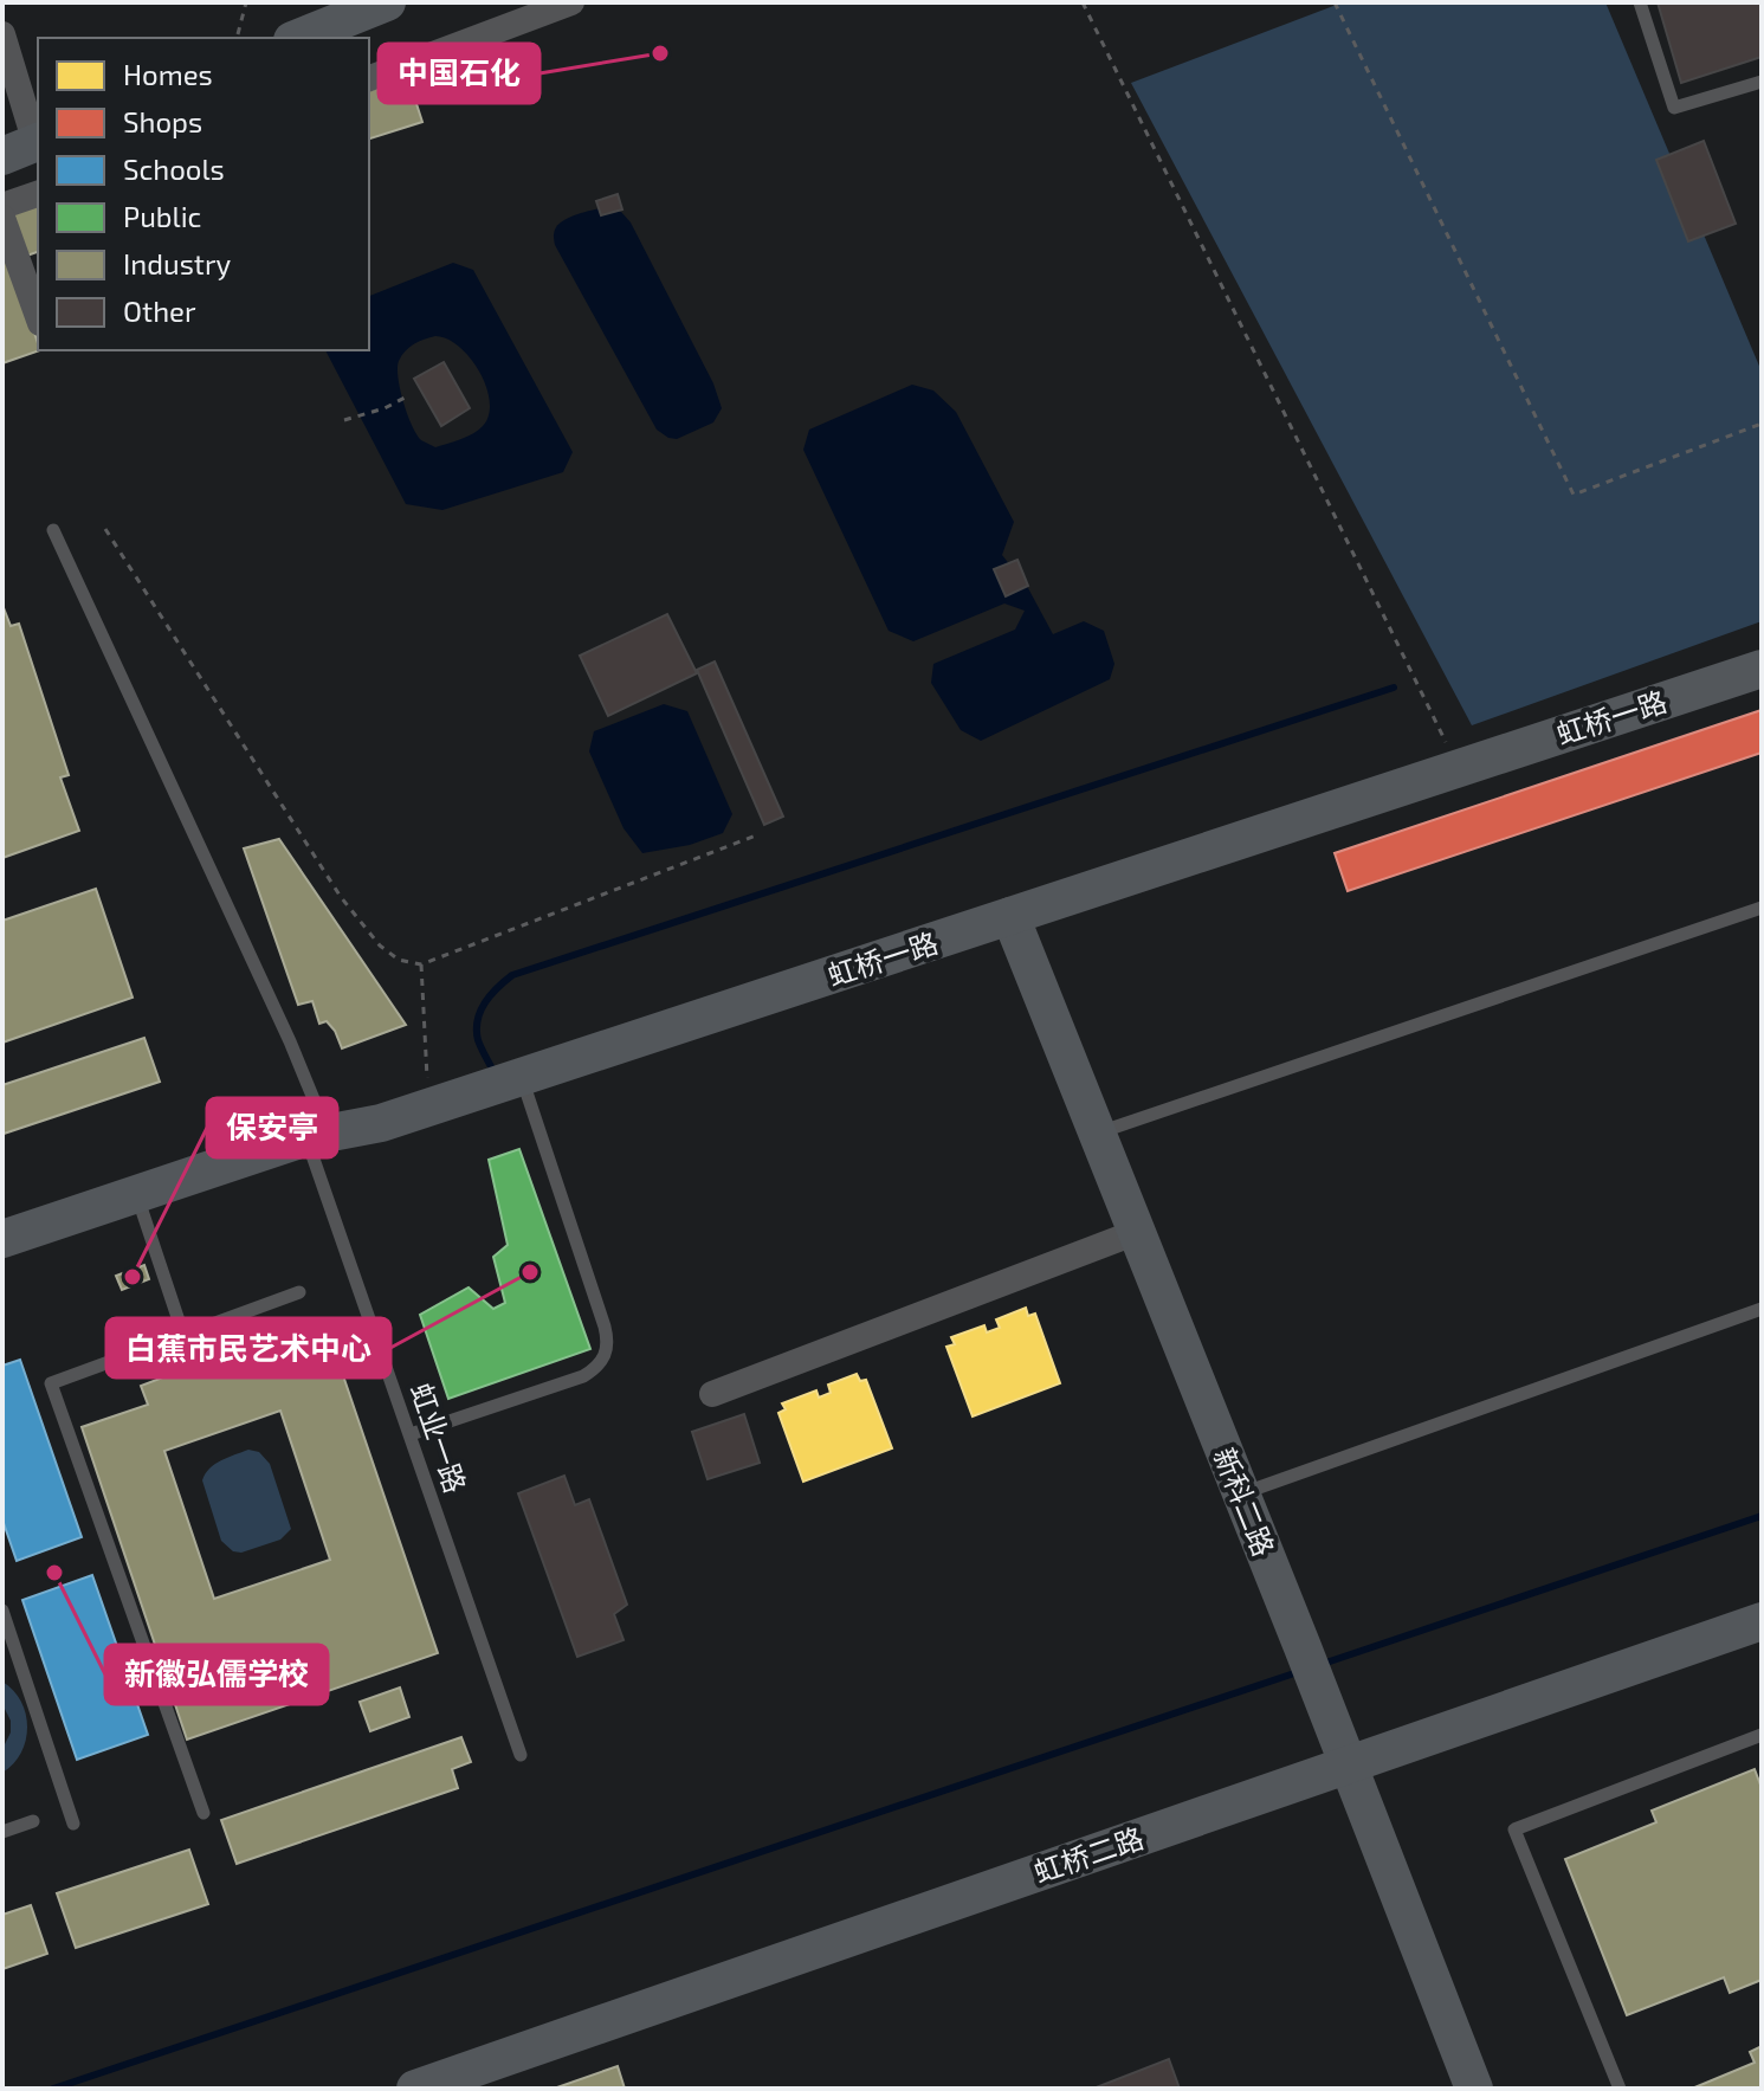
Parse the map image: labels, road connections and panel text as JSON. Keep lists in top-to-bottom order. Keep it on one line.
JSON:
{"streets":{"street":["虹桥一路","新科二路","虹桥二路"],"lane":["虹业一路"]},"crossings":[["虹桥一路","虹业一路"],["虹桥一路","新科二路"],["新科二路","虹桥二路"]],"places":["中国石化","白蕉市民艺术中心","保安亭","新徽弘儒学校"],"legend":["Homes","Shops","Schools","Public","Industry","Other"]}
